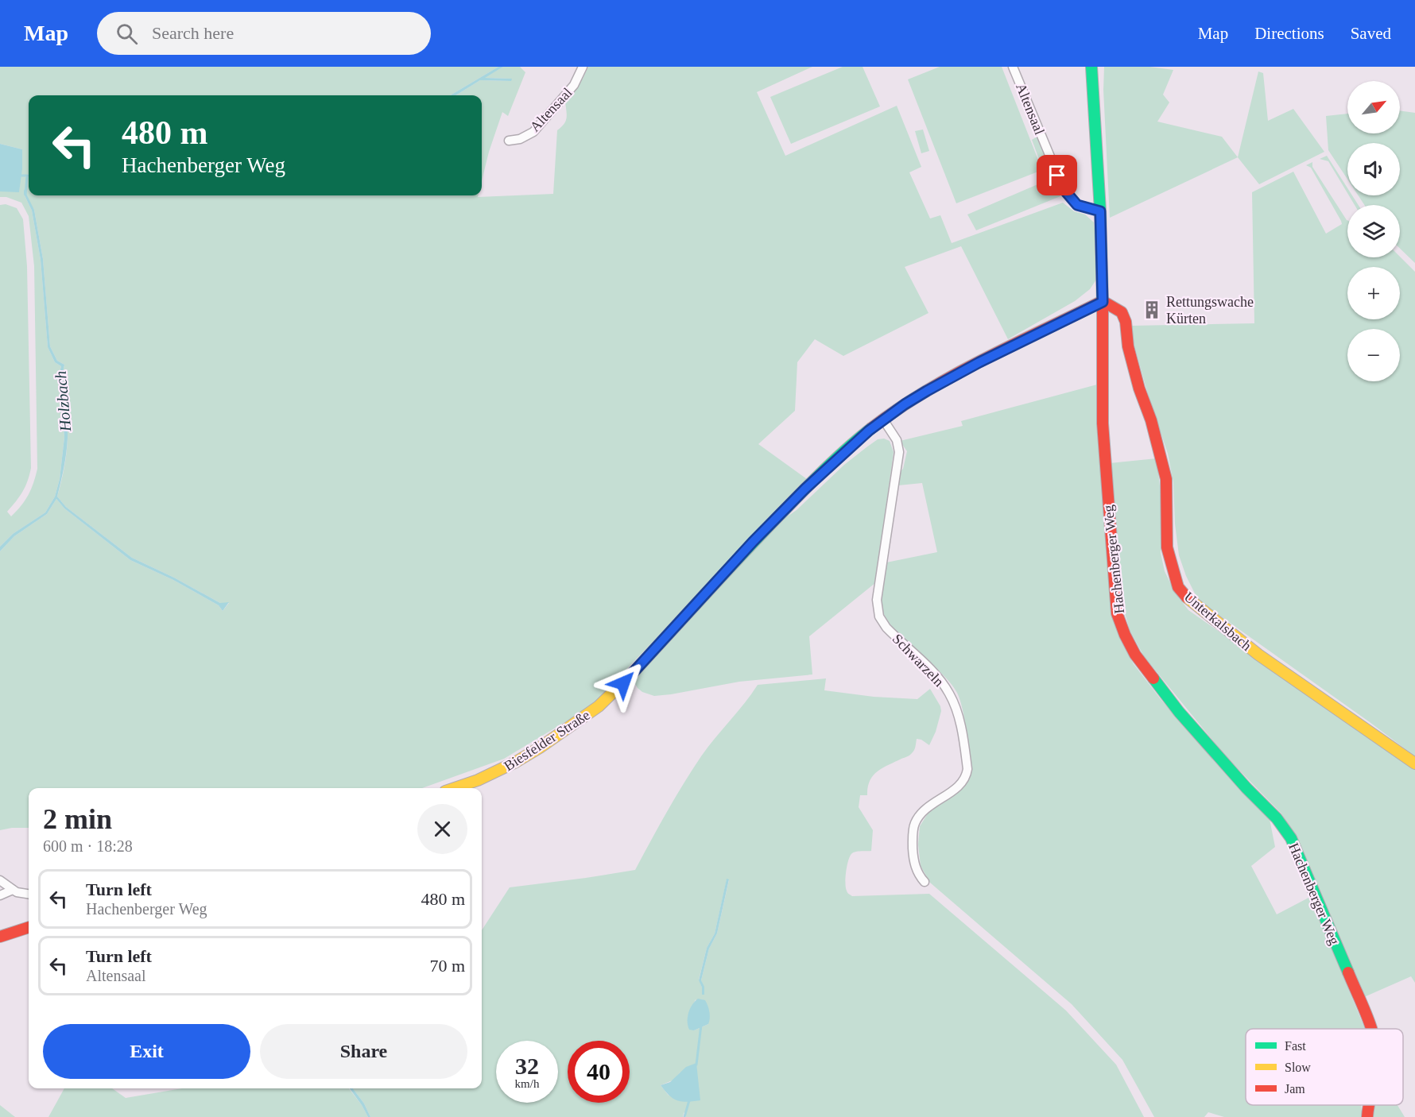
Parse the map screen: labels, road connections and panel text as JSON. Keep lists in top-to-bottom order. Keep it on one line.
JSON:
{"streets":{"street":["Altensaal","Hachenberger Weg","Unterkalsbach","Schwarzeln","Biesfelder Straße"]},"crossings":[["Altensaal","Hachenberger Weg"],["Hachenberger Weg","Unterkalsbach"],["Hachenberger Weg","Biesfelder Straße"],["Unterkalsbach","Biesfelder Straße"],["Schwarzeln","Biesfelder Straße"]],"water":["Holzbach"],"places":{"building":["Rettungswache Kürten"]},"legend":["Fast","Slow","Jam"],"north":"top right","page":{"header":"Map","search":"Search here","nav":["Map","Directions","Saved"],"map_buttons":["+","−"],"turn":["480 m","Hachenberger Weg"],"heading":["2 min","600 m · 18:28"],"list":[{"name":"Turn left","note":"Hachenberger Weg","value":"480 m"},{"name":"Turn left","note":"Altensaal","value":"70 m"}],"buttons":["Exit","Share"],"speed":"32 km/h","limit":"40"}}
